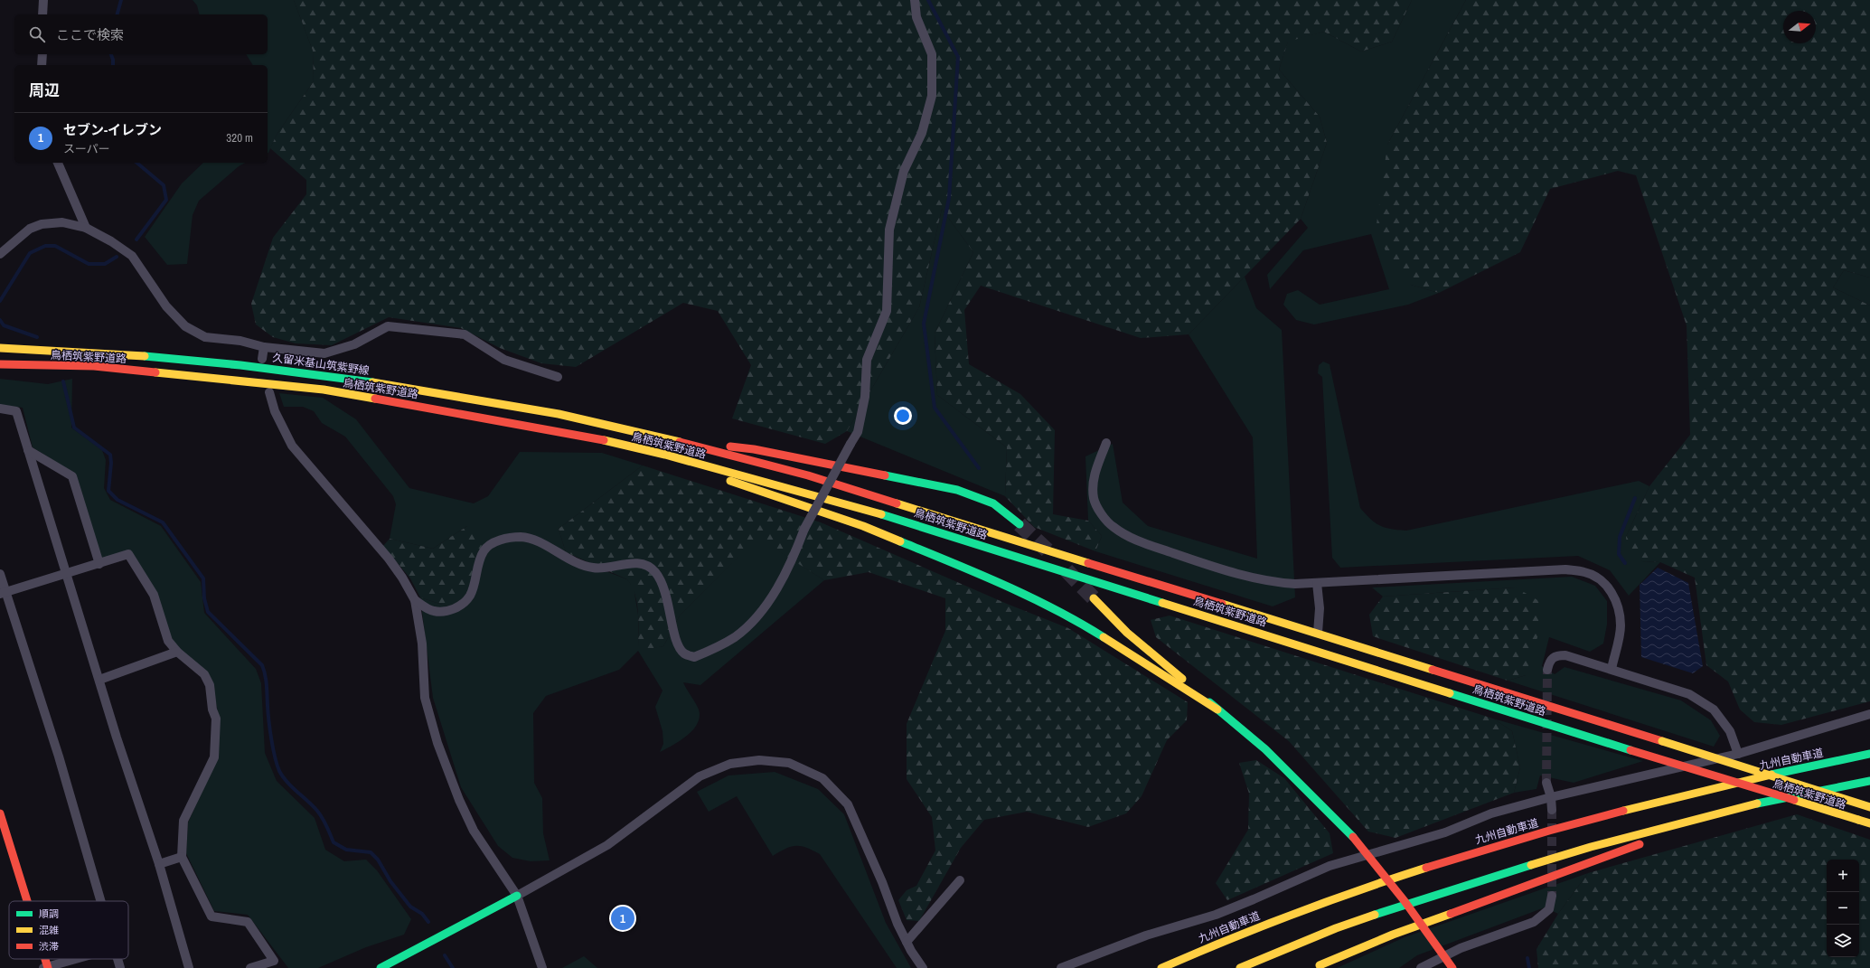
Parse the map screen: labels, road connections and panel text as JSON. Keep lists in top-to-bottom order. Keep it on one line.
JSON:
{"streets":{"main road":["鳥栖筑紫野道路","久留米基山筑紫野線","九州自動車道"]},"crossings":[["鳥栖筑紫野道路","久留米基山筑紫野線"]],"legend":["順調","混雑","渋滞"],"north":"right","page":{"search":"ここで検索","heading":"周辺","list":[{"mark":"1","name":"セブン-イレブン","note":"スーパー","value":"320 m"}],"map_buttons":["+","−"],"pins":"1"}}
